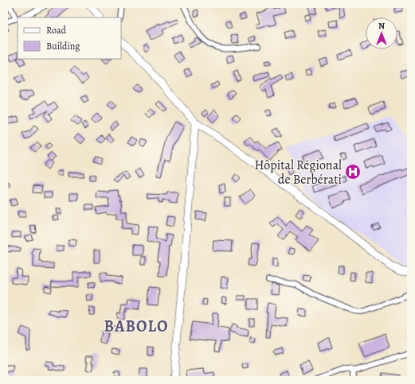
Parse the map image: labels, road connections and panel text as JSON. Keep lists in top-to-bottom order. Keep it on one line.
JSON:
{"districts":["BABOLO"],"places":{"hospital":["Hôpital Régional de Berbérati"]},"legend":["Road","Building"],"north":"top"}
